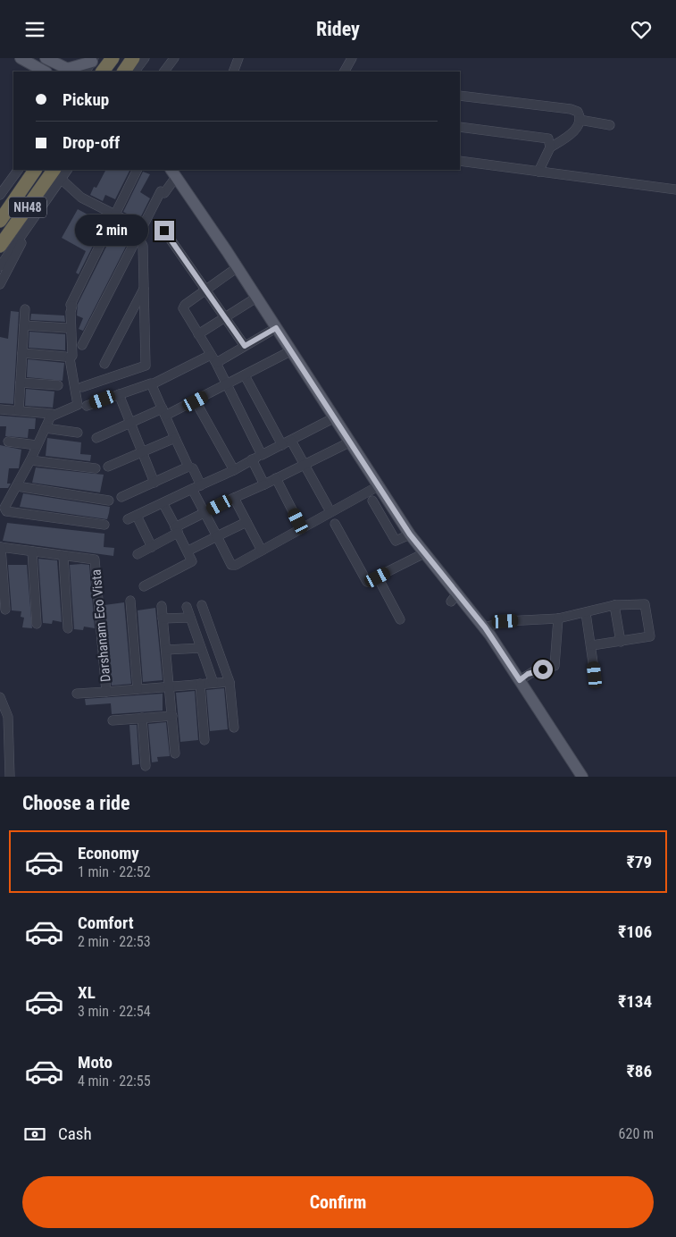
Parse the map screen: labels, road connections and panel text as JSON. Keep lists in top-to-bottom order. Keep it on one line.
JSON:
{"streets":{"highway":["NH48"],"street":["Darshanam Eco Vista"]},"page":{"header":"Ridey","banner":["Pickup","Drop-off"],"bubble":"2 min","heading":"Choose a ride","list":[{"name":"Economy","note":"1 min · 22:52","value":"₹79"},{"name":"Comfort","note":"2 min · 22:53","value":"₹106"},{"name":"XL","note":"3 min · 22:54","value":"₹134"},{"name":"Moto","note":"4 min · 22:55","value":"₹86"}],"pay":["Cash","620 m"],"buttons":"Confirm"}}
